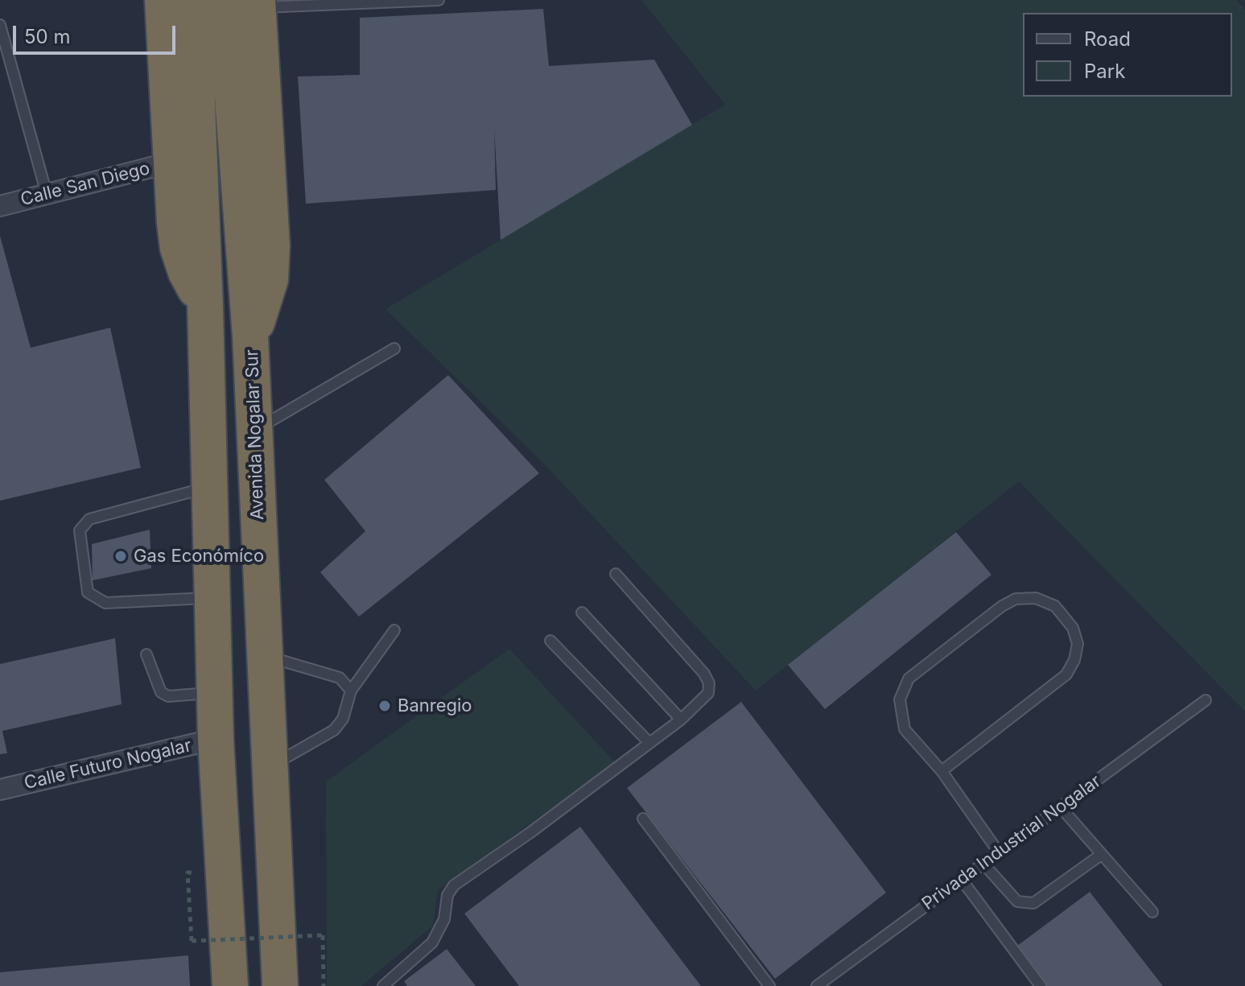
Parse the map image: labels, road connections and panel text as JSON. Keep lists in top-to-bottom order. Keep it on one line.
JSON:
{"streets":{"highway":["Avenida Nogalar Sur"],"street":["Calle San Diego","Calle Futuro Nogalar"],"lane":["Privada Industrial Nogalar"]},"places":["Gas Económíco","Banregio"],"legend":["Road","Park"],"scale_bar":"50 m"}
